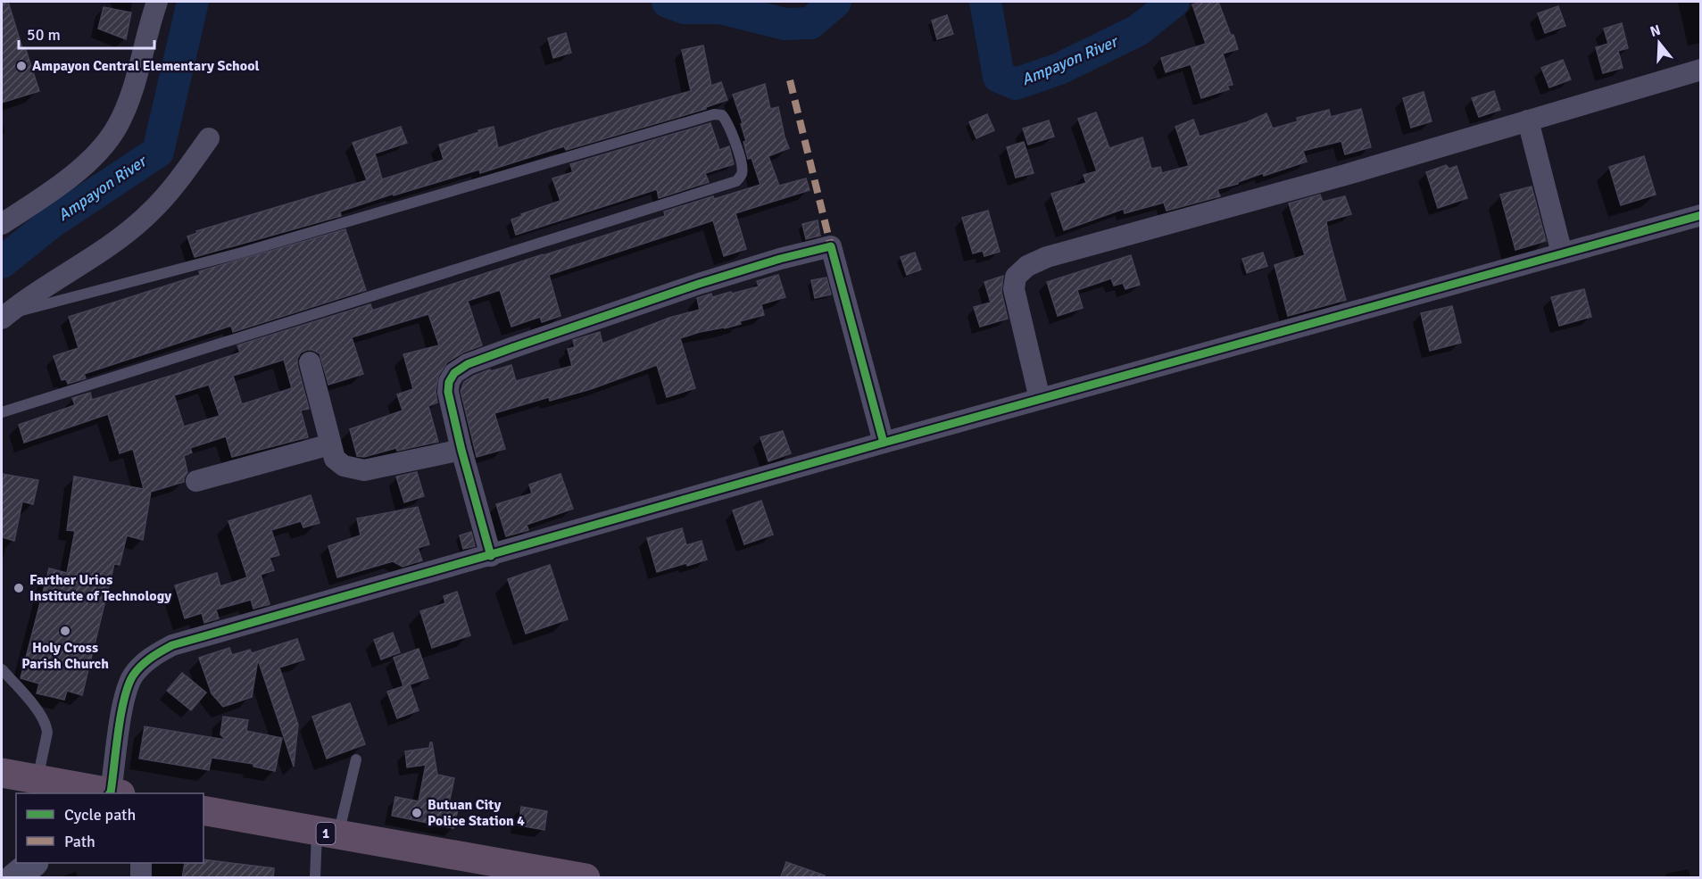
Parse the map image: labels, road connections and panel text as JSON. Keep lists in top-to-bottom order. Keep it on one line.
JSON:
{"streets":{"highway":["1"]},"water":["Ampayon River"],"places":["Ampayon Central Elementary School","Farther Urios Institute of Technology","Holy Cross Parish Church","Butuan City Police Station 4"],"legend":["Cycle path","Path"],"scale_bar":"50 m","north":"top"}
